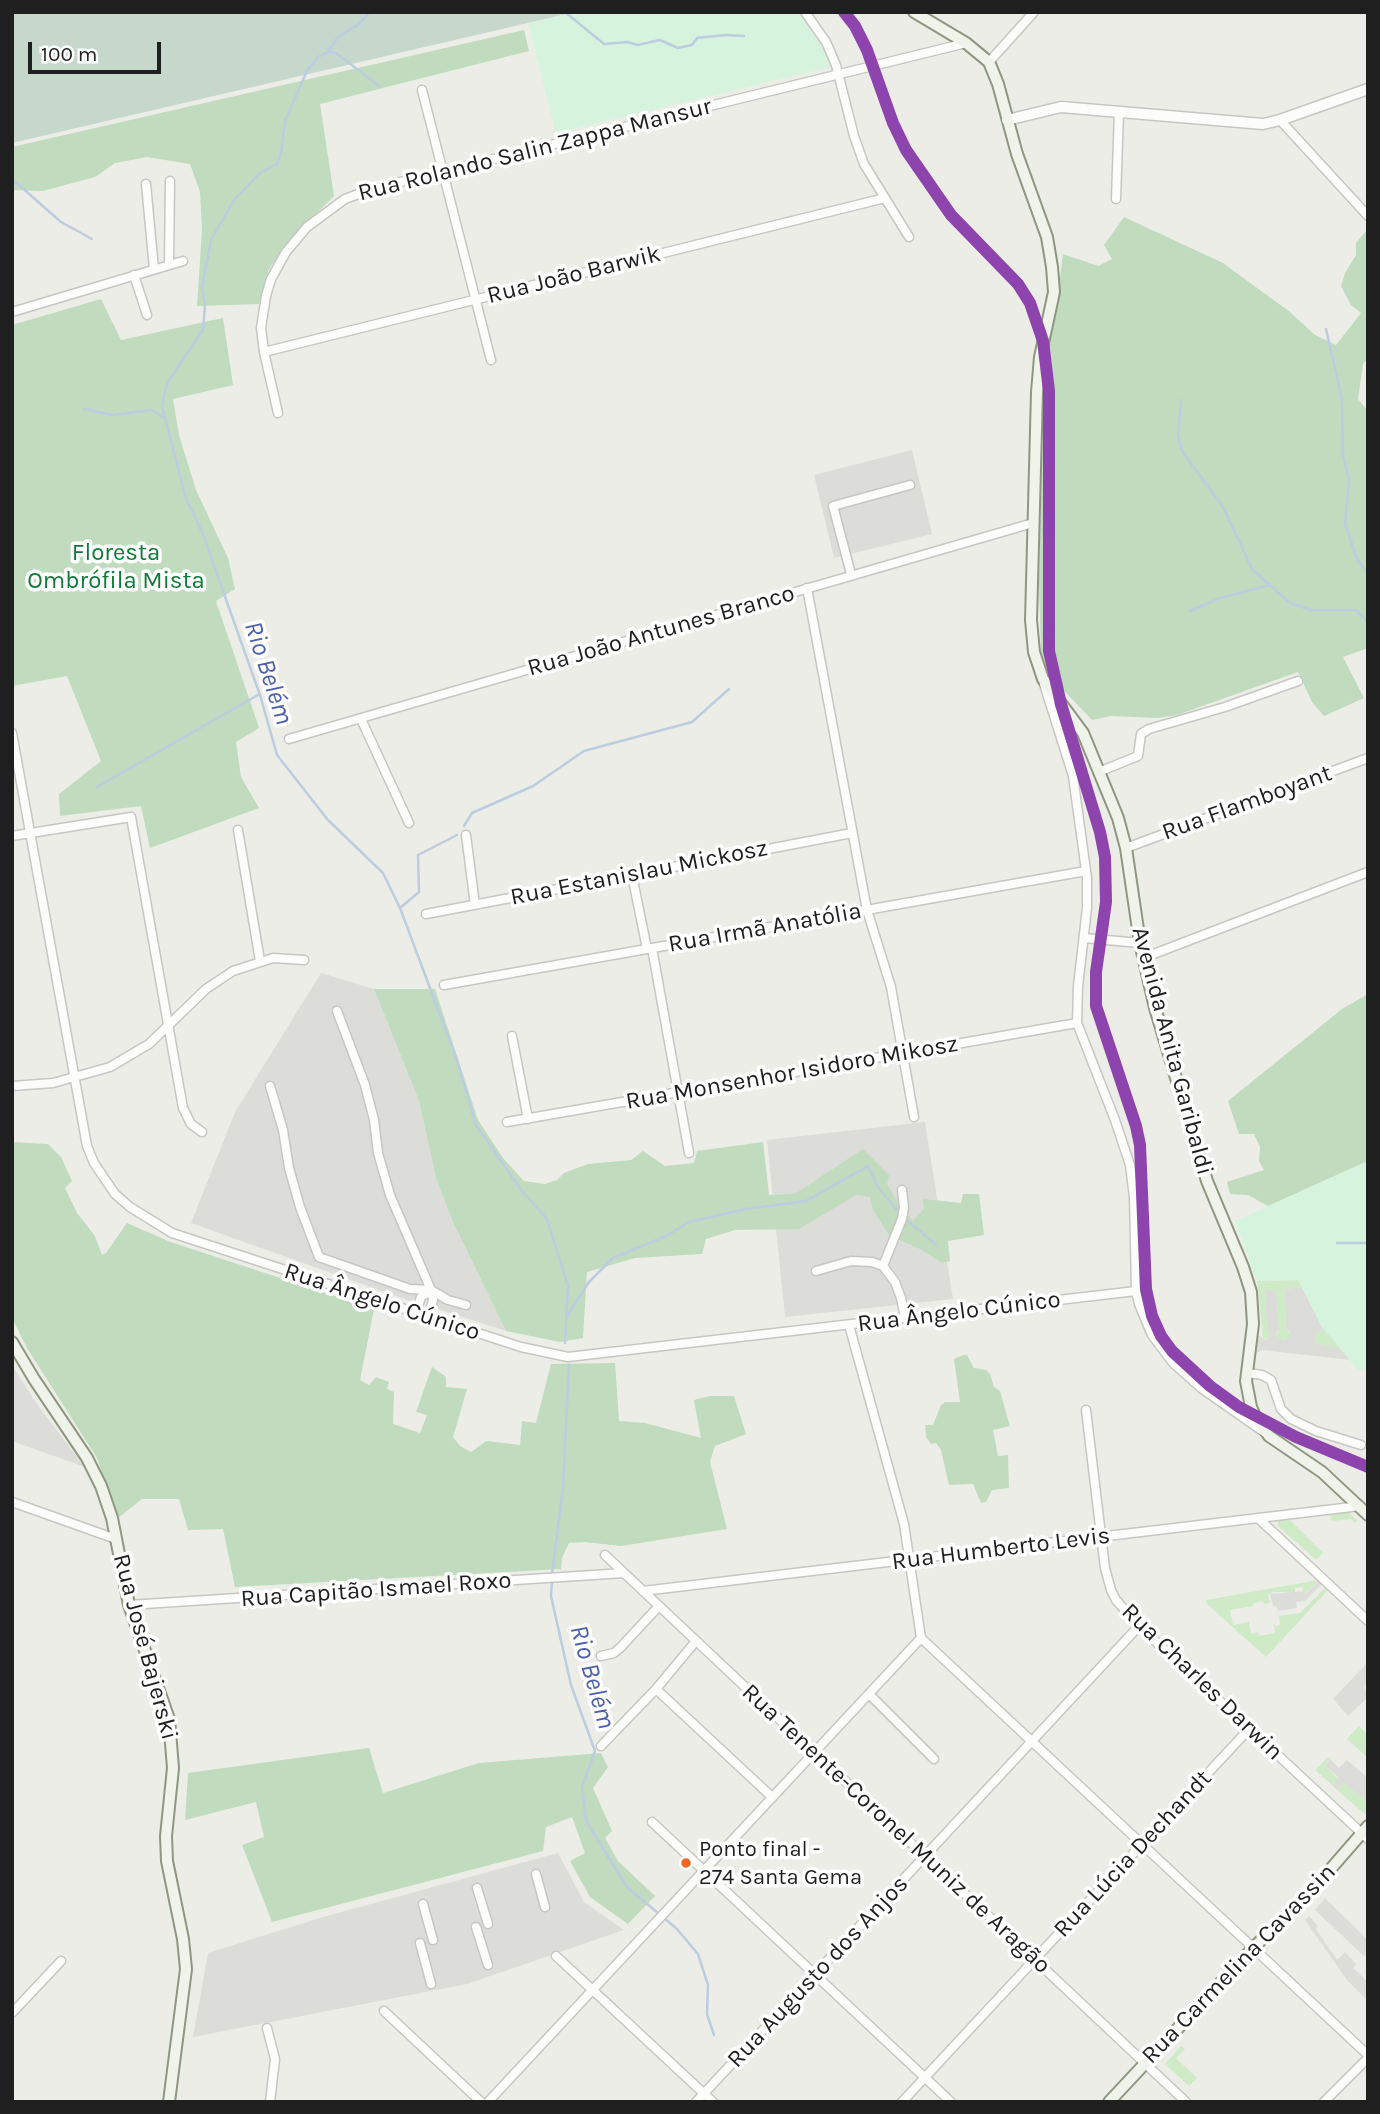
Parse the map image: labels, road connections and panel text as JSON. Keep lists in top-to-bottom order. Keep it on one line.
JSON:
{"streets":{"main road":["Avenida Anita Garibaldi","Rua José Bajerski","Rua Carmelina Cavassin"],"street":["Rua Rolando Salin Zappa Mansur","Rua João Barwik","Rua João Antunes Branco","Rua Flamboyant","Rua Estanislau Mickosz","Rua Irmã Anatólia","Rua Monsenhor Isidoro Mikosz","Rua Ângelo Cúnico","Rua Humberto Levis","Rua Capitão Ismael Roxo","Rua Charles Darwin","Rua Tenente-Coronel Muniz de Aragão","Rua Lúcia Dechandt","Rua Augusto dos Anjos"]},"crossings":[["Rua Rolando Salin Zappa Mansur","Rua João Barwik"],["Rua João Antunes Branco","Avenida Anita Garibaldi"],["Rua Flamboyant","Avenida Anita Garibaldi"],["Avenida Anita Garibaldi","Rua Humberto Levis"],["Rua Humberto Levis","Rua Charles Darwin"],["Rua Humberto Levis","Rua Tenente-Coronel Muniz de Aragão"],["Rua Capitão Ismael Roxo","Rua José Bajerski"],["Rua Capitão Ismael Roxo","Rua Tenente-Coronel Muniz de Aragão"],["Rua Charles Darwin","Rua Lúcia Dechandt"],["Rua Charles Darwin","Rua Carmelina Cavassin"],["Rua Charles Darwin","Rua Augusto dos Anjos"],["Rua Tenente-Coronel Muniz de Aragão","Rua Lúcia Dechandt"],["Rua Tenente-Coronel Muniz de Aragão","Rua Carmelina Cavassin"],["Rua Tenente-Coronel Muniz de Aragão","Rua Augusto dos Anjos"]],"water":["Rio Belém"],"parks":["Floresta Ombrófila Mista"],"places":["Ponto final - 274 Santa Gema"],"scale_bar":"100 m"}
